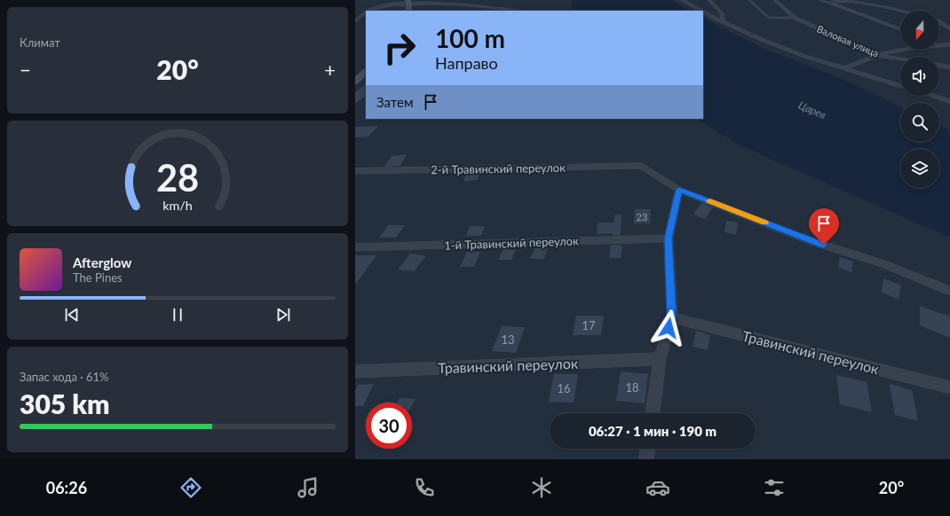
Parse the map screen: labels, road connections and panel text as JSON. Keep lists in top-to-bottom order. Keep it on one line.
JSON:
{"streets":{"street":["Валовая улица","2-й Травинский переулок","1-й Травинский переулок","Травинский переулок"]},"water":["Царев"],"house_numbers":["23","17","13","18","16"],"north":"bottom","page":{"tile":["Климат",["Запас хода · 61%","305 km"]],"turn":["100 m","Направо"],"heat":["−","20°","+"],"then":"Затем","song":["Afterglow","The Pines"],"limit":"30","trip":"06:27 · 1 мин · 190 m","tabs":["06:26","20°"],"gauge":["28","km/h"]}}
